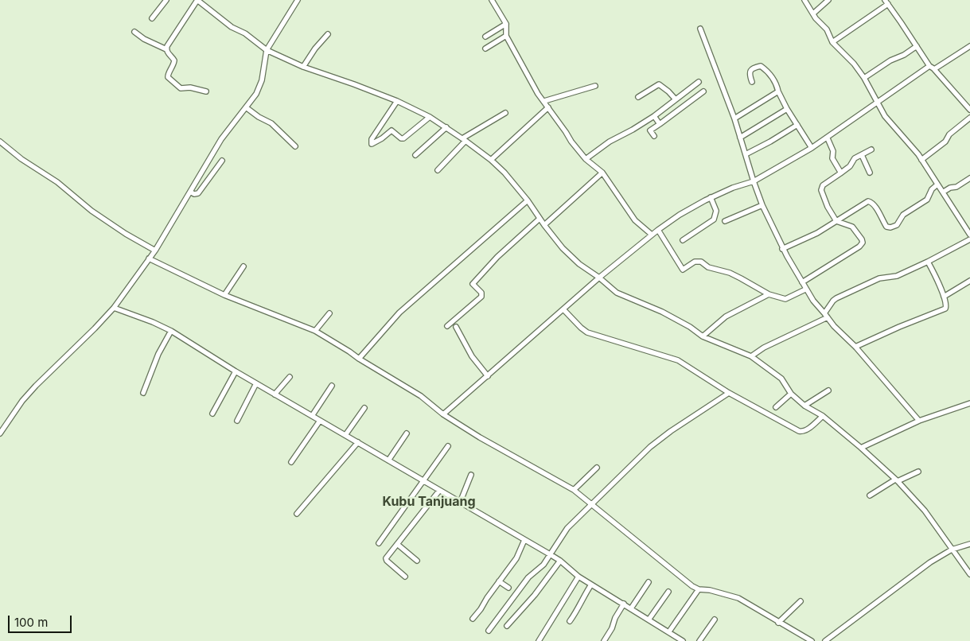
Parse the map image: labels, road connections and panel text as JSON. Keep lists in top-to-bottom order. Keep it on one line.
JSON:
{"districts":["Kubu Tanjuang"],"scale_bar":"100 m"}
